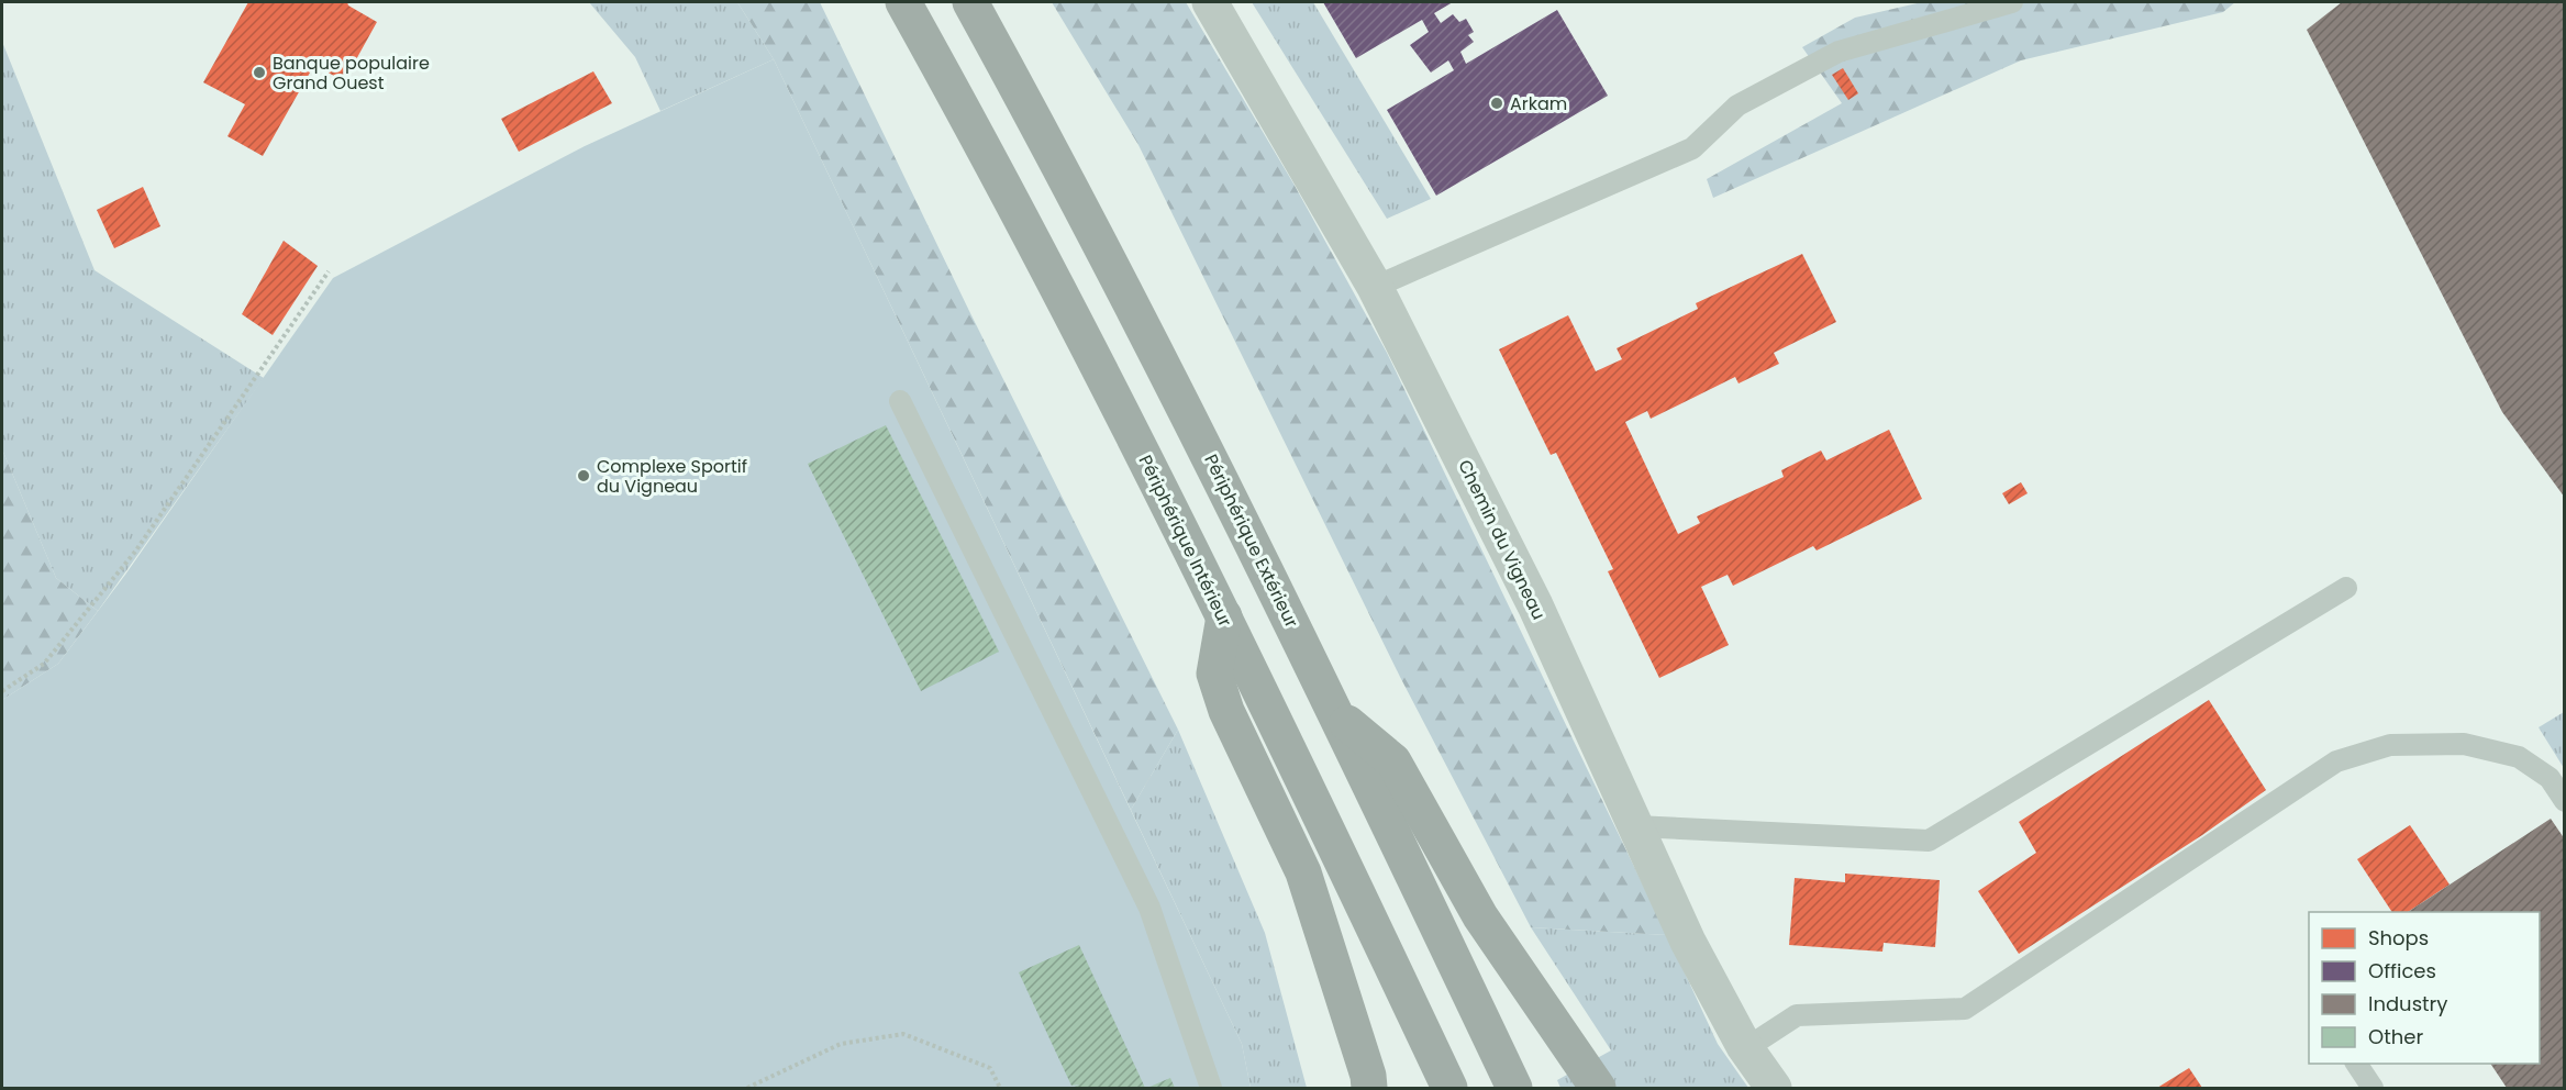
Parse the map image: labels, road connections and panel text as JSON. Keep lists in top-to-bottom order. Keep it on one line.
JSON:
{"streets":{"highway":["Périphérique Intérieur","Périphérique Extérieur"],"street":["Chemin du Vigneau"]},"places":["Banque populaire Grand Ouest","Arkam","Complexe Sportif du Vigneau"],"legend":["Shops","Offices","Industry","Other"]}
